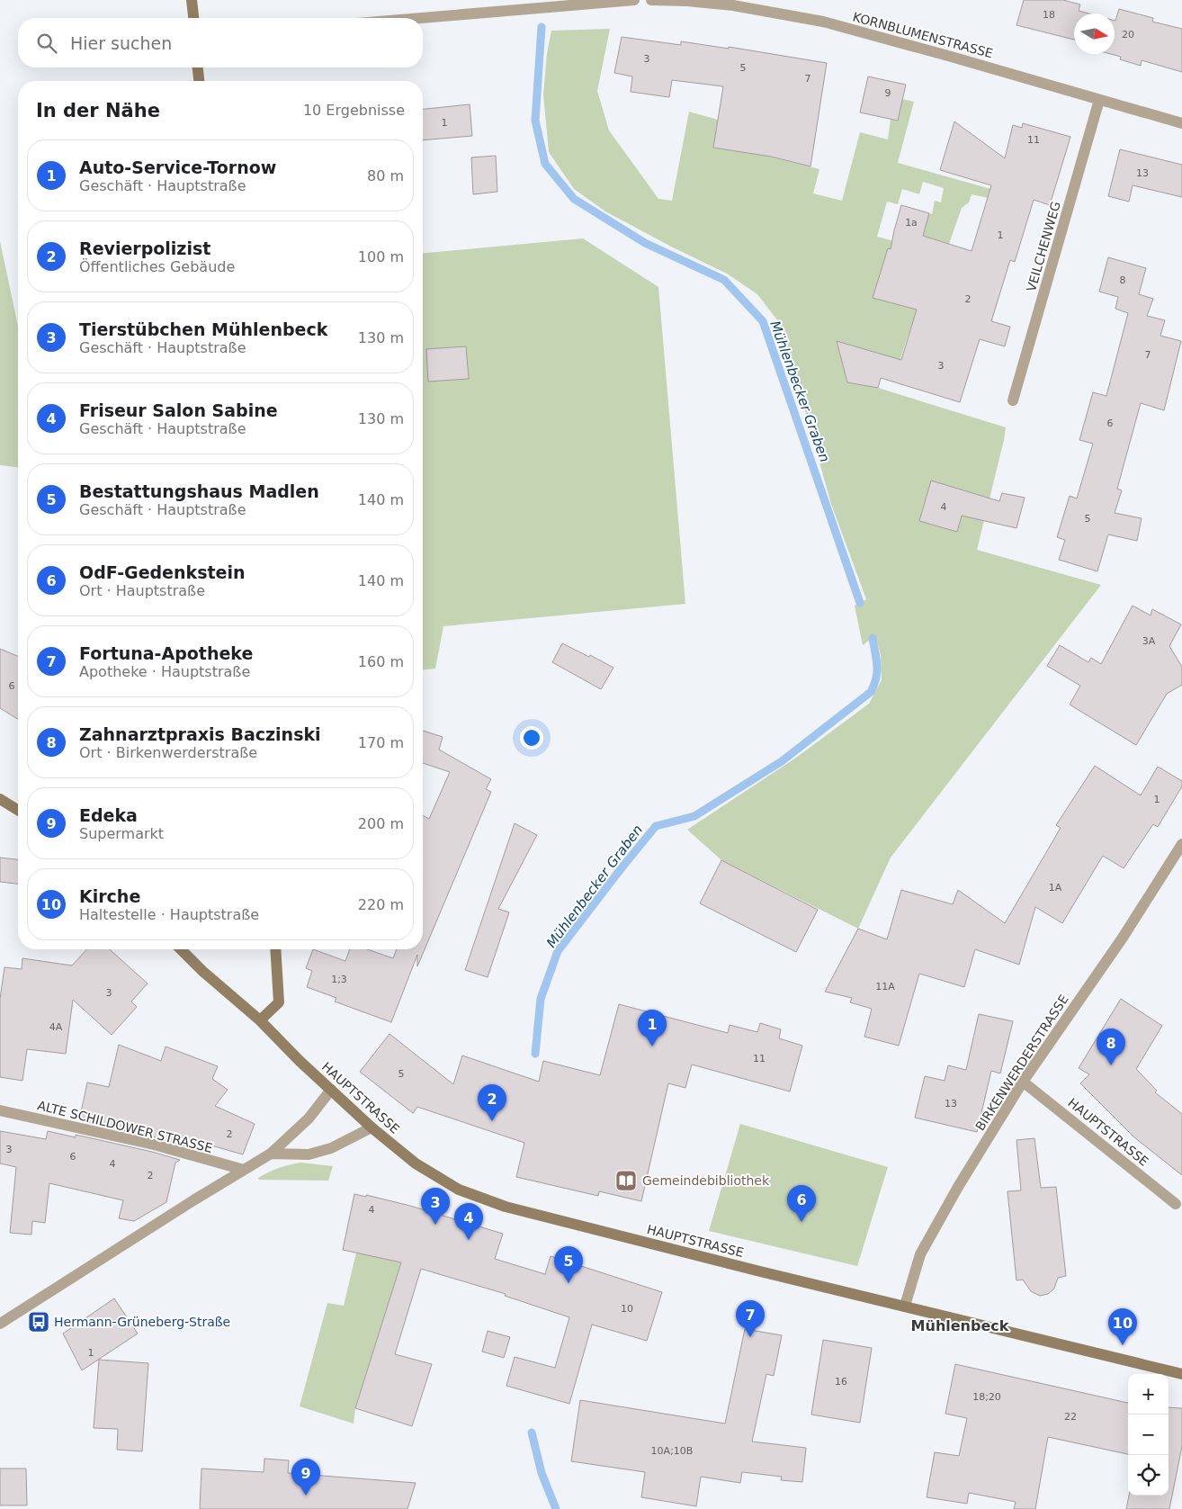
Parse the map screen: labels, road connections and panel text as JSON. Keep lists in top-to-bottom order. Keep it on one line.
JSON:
{"streets":{"main road":["HAUPTSTRASSE"],"street":["KORNBLUMENSTRASSE","VEILCHENWEG","BIRKENWERDERSTRASSE","ALTE SCHILDOWER STRASSE"]},"crossings":[["KORNBLUMENSTRASSE","VEILCHENWEG"],["BIRKENWERDERSTRASSE","HAUPTSTRASSE"]],"districts":["Mühlenbeck"],"water":["Mühlenbecker Graben"],"places":{"library":["Gemeindebibliothek"],"bus stop":["Hermann-Grüneberg-Straße"]},"house_numbers":["18","20","3","5","7","9","1","11","13","1a","1","8","2","7","3","6","4","5","3A","6","1","1A","1;3","11A","3","4A","11","5","13","2","3","6","4","2","4","10","1","16","18;20","22","10A;10B"],"north":"right","page":{"search":"Hier suchen","heading":["In der Nähe","10 Ergebnisse"],"list":[{"mark":"1","name":"Auto-Service-Tornow","note":"Geschäft · Hauptstraße","value":"80 m"},{"mark":"2","name":"Revierpolizist","note":"Öffentliches Gebäude","value":"100 m"},{"mark":"3","name":"Tierstübchen Mühlenbeck","note":"Geschäft · Hauptstraße","value":"130 m"},{"mark":"4","name":"Friseur Salon Sabine","note":"Geschäft · Hauptstraße","value":"130 m"},{"mark":"5","name":"Bestattungshaus Madlen","note":"Geschäft · Hauptstraße","value":"140 m"},{"mark":"6","name":"OdF-Gedenkstein","note":"Ort · Hauptstraße","value":"140 m"},{"mark":"7","name":"Fortuna-Apotheke","note":"Apotheke · Hauptstraße","value":"160 m"},{"mark":"8","name":"Zahnarztpraxis Baczinski","note":"Ort · Birkenwerderstraße","value":"170 m"},{"mark":"9","name":"Edeka","note":"Supermarkt","value":"200 m"},{"mark":"10","name":"Kirche","note":"Haltestelle · Hauptstraße","value":"220 m"}],"pins":["1","8","2","6","3","4","5","7","10","9"],"map_buttons":["+","−"]}}
